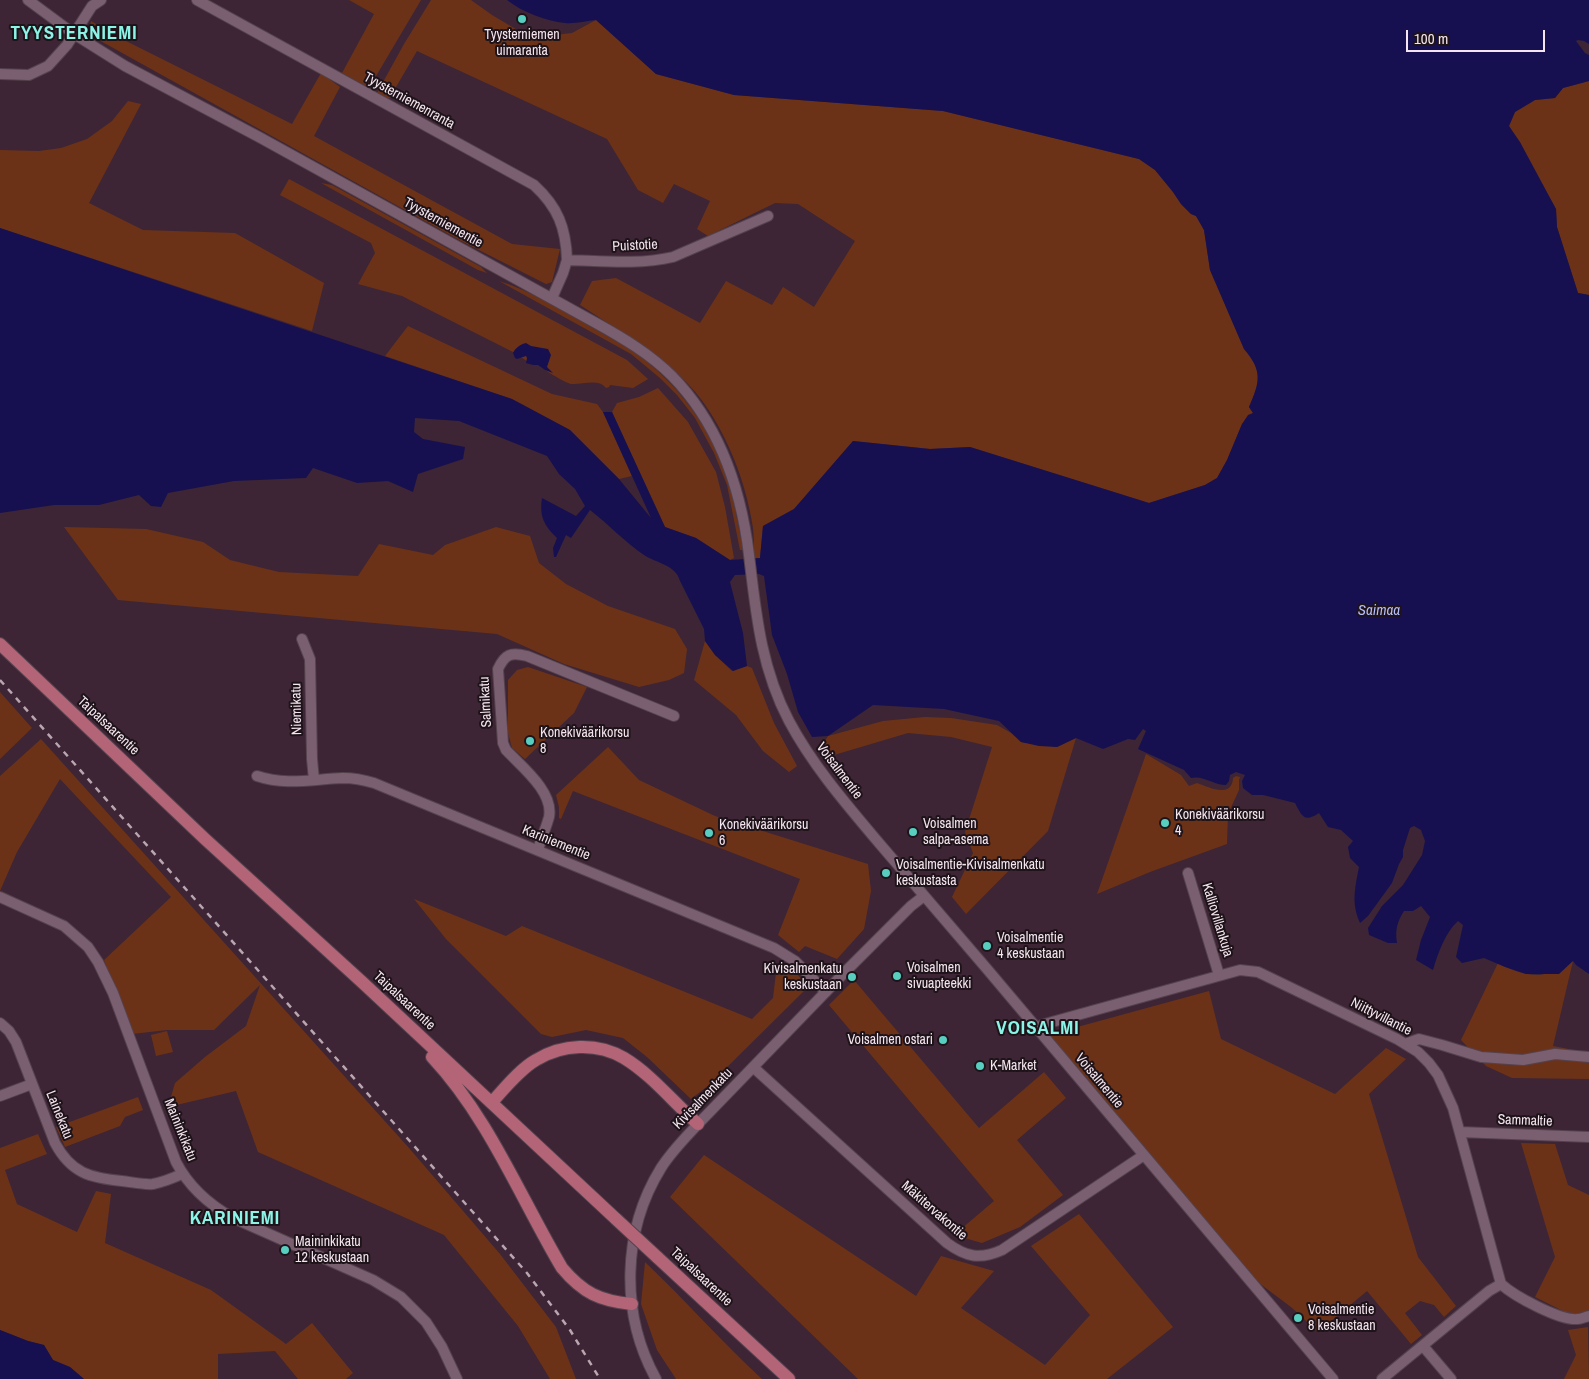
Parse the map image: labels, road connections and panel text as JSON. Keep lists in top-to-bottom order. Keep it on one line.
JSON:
{"streets":{"main road":["Taipalsaarentie"],"street":["Tyysterniemenranta","Tyysterniementie","Puistotie","Salmikatu","Niemikatu","Voisalmentie","Kariniementie","Kalliovillankuja","Niittyvillantie","Kivisalmenkatu","Lainekatu","Sammaltie","Maininkikatu","Mäkitervakontie"]},"crossings":[["Tyysterniemenranta","Puistotie"],["Tyysterniementie","Voisalmentie"],["Salmikatu","Kariniementie"],["Niemikatu","Kariniementie"],["Voisalmentie","Niittyvillantie"],["Voisalmentie","Kivisalmenkatu"],["Voisalmentie","Mäkitervakontie"],["Kariniementie","Kivisalmenkatu"],["Kalliovillankuja","Niittyvillantie"],["Niittyvillantie","Sammaltie"],["Kivisalmenkatu","Mäkitervakontie"],["Lainekatu","Maininkikatu"]],"districts":["TYYSTERNIEMI","VOISALMI","KARINIEMI"],"water":["Saimaa"],"places":["Tyysterniemen uimaranta","Konekiväärikorsu 8","Konekiväärikorsu 4","Voisalmen salpa-asema","Konekiväärikorsu 6","Voisalmentie-Kivisalmenkatu keskustasta","Voisalmentie 4 keskustaan","Voisalmen sivuapteekki","Kivisalmenkatu keskustaan","Voisalmen ostari","K-Market","Maininkikatu 12 keskustaan","Voisalmentie 8 keskustaan"],"scale_bar":"100 m"}
